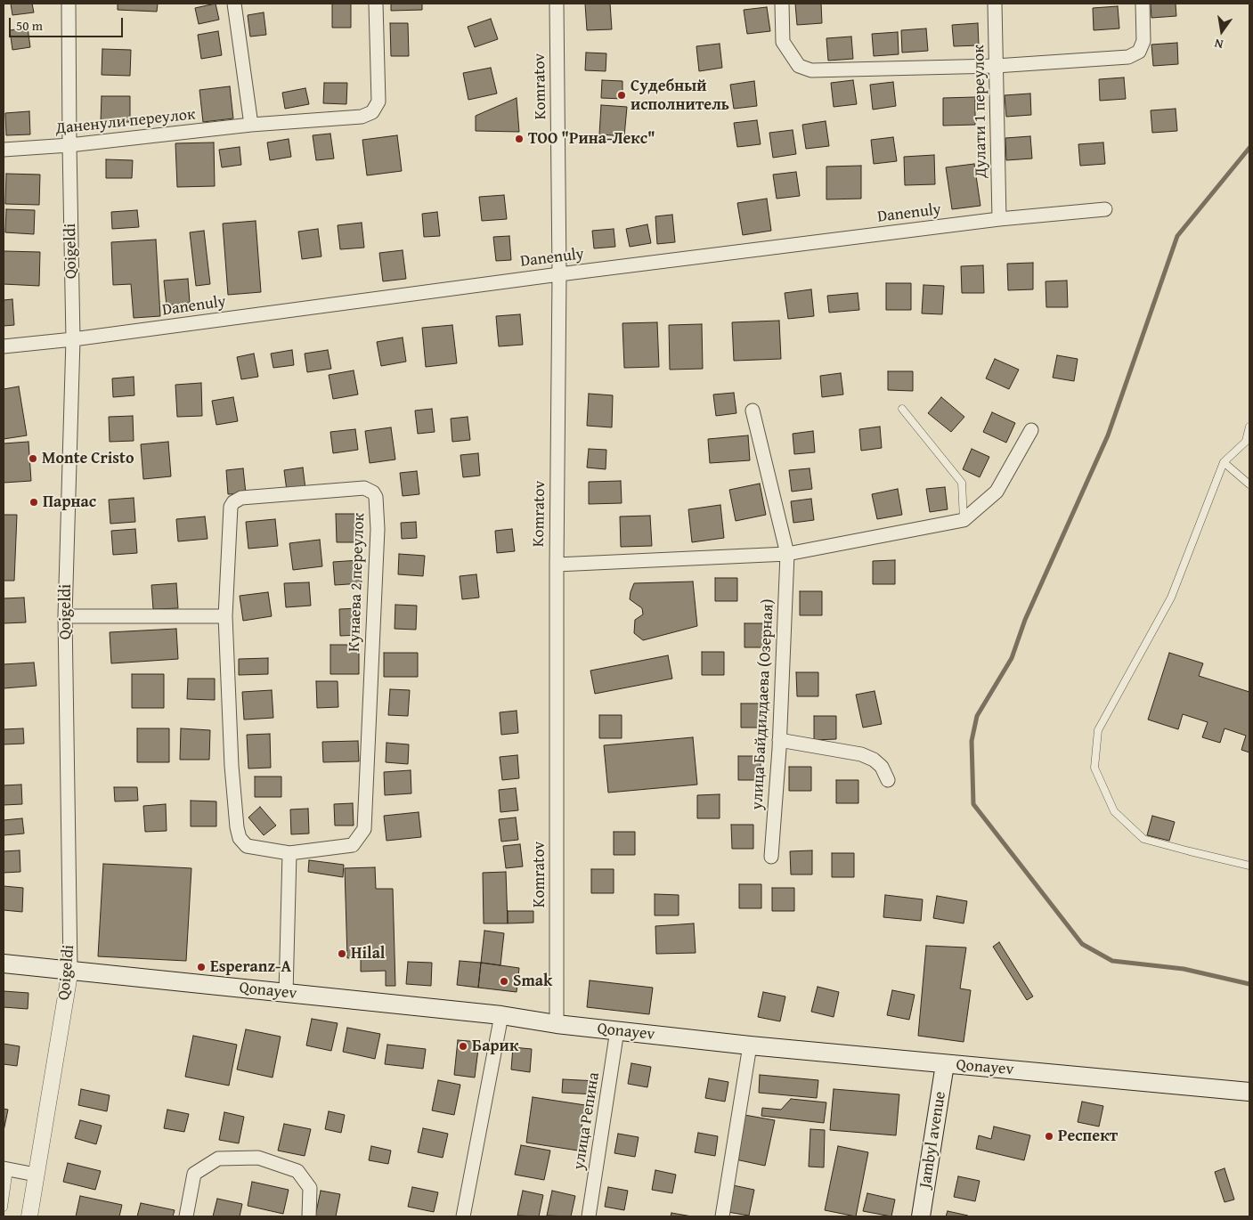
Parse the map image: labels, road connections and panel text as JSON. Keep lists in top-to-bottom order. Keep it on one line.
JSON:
{"streets":{"main road":["Qonayev","Jambyl avenue"],"street":["Komratov","Дулати 1 переулок","Даненули переулок","Danenuly","Qoigeldi","Кунаева 2 переулок","улица Байдилдаева (Озерная)","улица Репина"]},"crossings":[["Komratov","Danenuly"],["Komratov","Qonayev"],["Дулати 1 переулок","Danenuly"],["Даненули переулок","Qoigeldi"],["Danenuly","Qoigeldi"],["Qoigeldi","Qonayev"],["Qonayev","улица Репина"],["Qonayev","Jambyl avenue"]],"places":["Судебный исполнитель","ТОО \"Рина-Лекс\"","Monte Cristo","Парнас","Hilal","Esperanz-A","Smak","Барик","Респект"],"scale_bar":"50 m","north":"bottom"}
